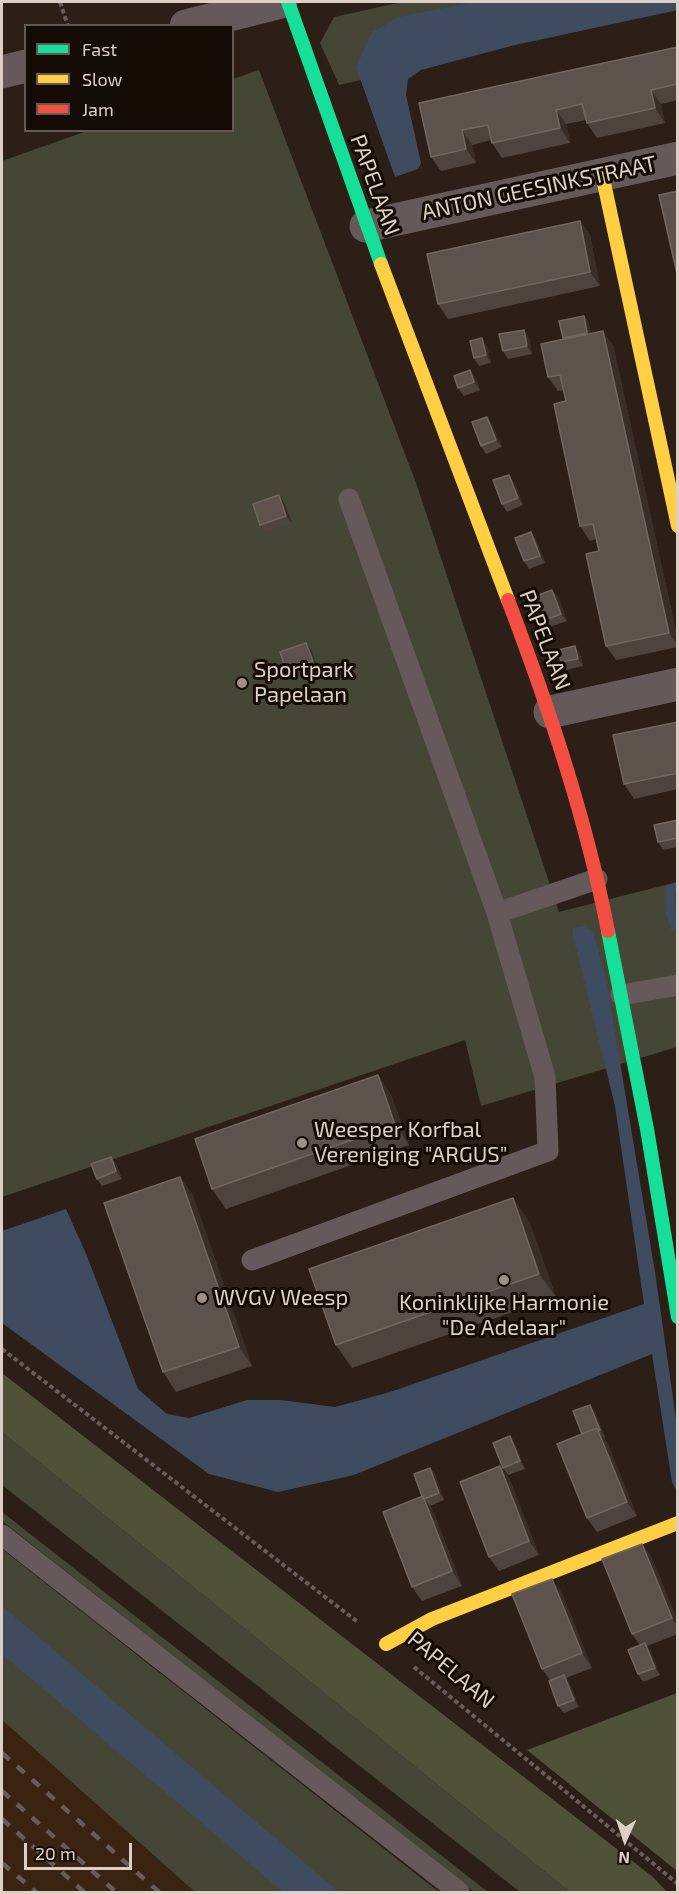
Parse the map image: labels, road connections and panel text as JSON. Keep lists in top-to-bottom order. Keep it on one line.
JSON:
{"streets":{"street":["PAPELAAN","ANTON GEESINKSTRAAT"]},"crossings":[["PAPELAAN","ANTON GEESINKSTRAAT"]],"places":["Sportpark Papelaan","Weesper Korfbal Vereniging \"ARGUS\"","Koninklijke Harmonie \"De Adelaar\"","WVGV Weesp"],"legend":["Fast","Slow","Jam"],"scale_bar":"20 m","north":"bottom"}
